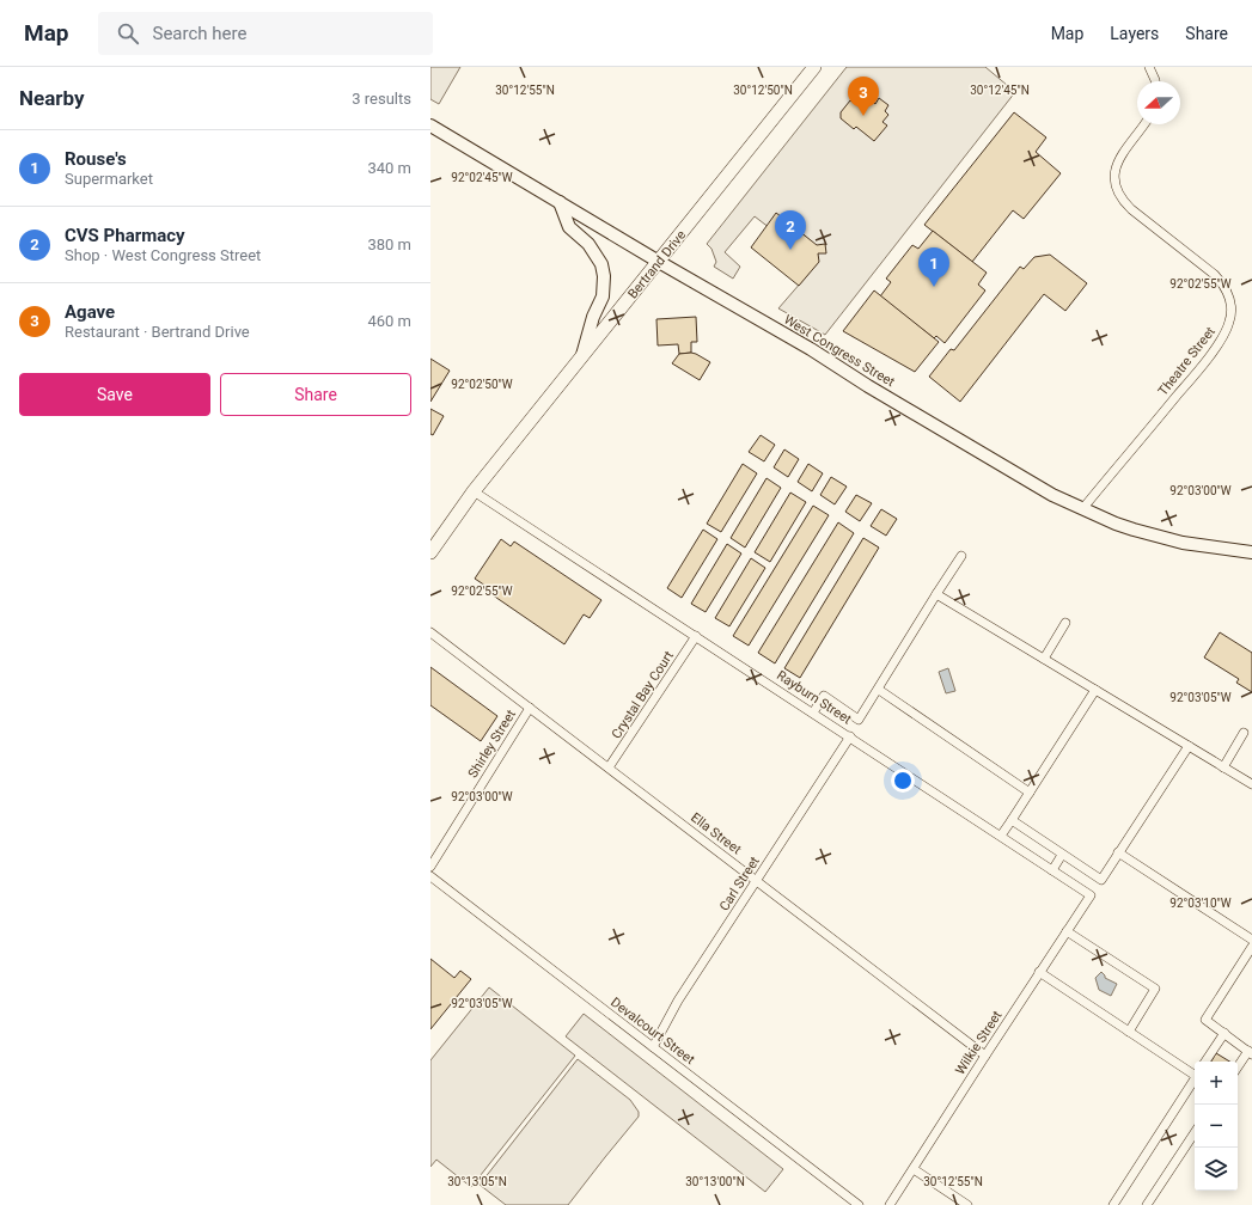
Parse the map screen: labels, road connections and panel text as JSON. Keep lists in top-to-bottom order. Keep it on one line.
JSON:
{"streets":{"main road":["Bertrand Drive","West Congress Street"],"street":["Theatre Street","Crystal Bay Court","Rayburn Street","Shirley Street","Ella Street","Carl Street","Devalcourt Street","Wilkie Street"]},"crossings":[["Bertrand Drive","West Congress Street"],["Bertrand Drive","Rayburn Street"],["West Congress Street","Theatre Street"],["Crystal Bay Court","Rayburn Street"],["Crystal Bay Court","Ella Street"],["Rayburn Street","Carl Street"],["Rayburn Street","Wilkie Street"],["Shirley Street","Ella Street"],["Ella Street","Carl Street"],["Ella Street","Wilkie Street"],["Carl Street","Devalcourt Street"]],"north":"left","page":{"header":"Map","search":"Search here","nav":["Map","Layers","Share"],"heading":["Nearby","3 results"],"pins":["3","2","1"],"list":[{"mark":"1","name":"Rouse's","note":"Supermarket","value":"340 m"},{"mark":"2","name":"CVS Pharmacy","note":"Shop · West Congress Street","value":"380 m"},{"mark":"3","name":"Agave","note":"Restaurant · Bertrand Drive","value":"460 m"}],"buttons":["Save","Share"],"map_buttons":["+","−"]},"coordinates":["30°12'55\"N","30°12'50\"N","30°12'45\"N","92°02'45\"W","92°02'55\"W","92°02'50\"W","92°03'00\"W","92°03'05\"W","92°03'10\"W","30°13'05\"N","30°13'00\"N"]}
